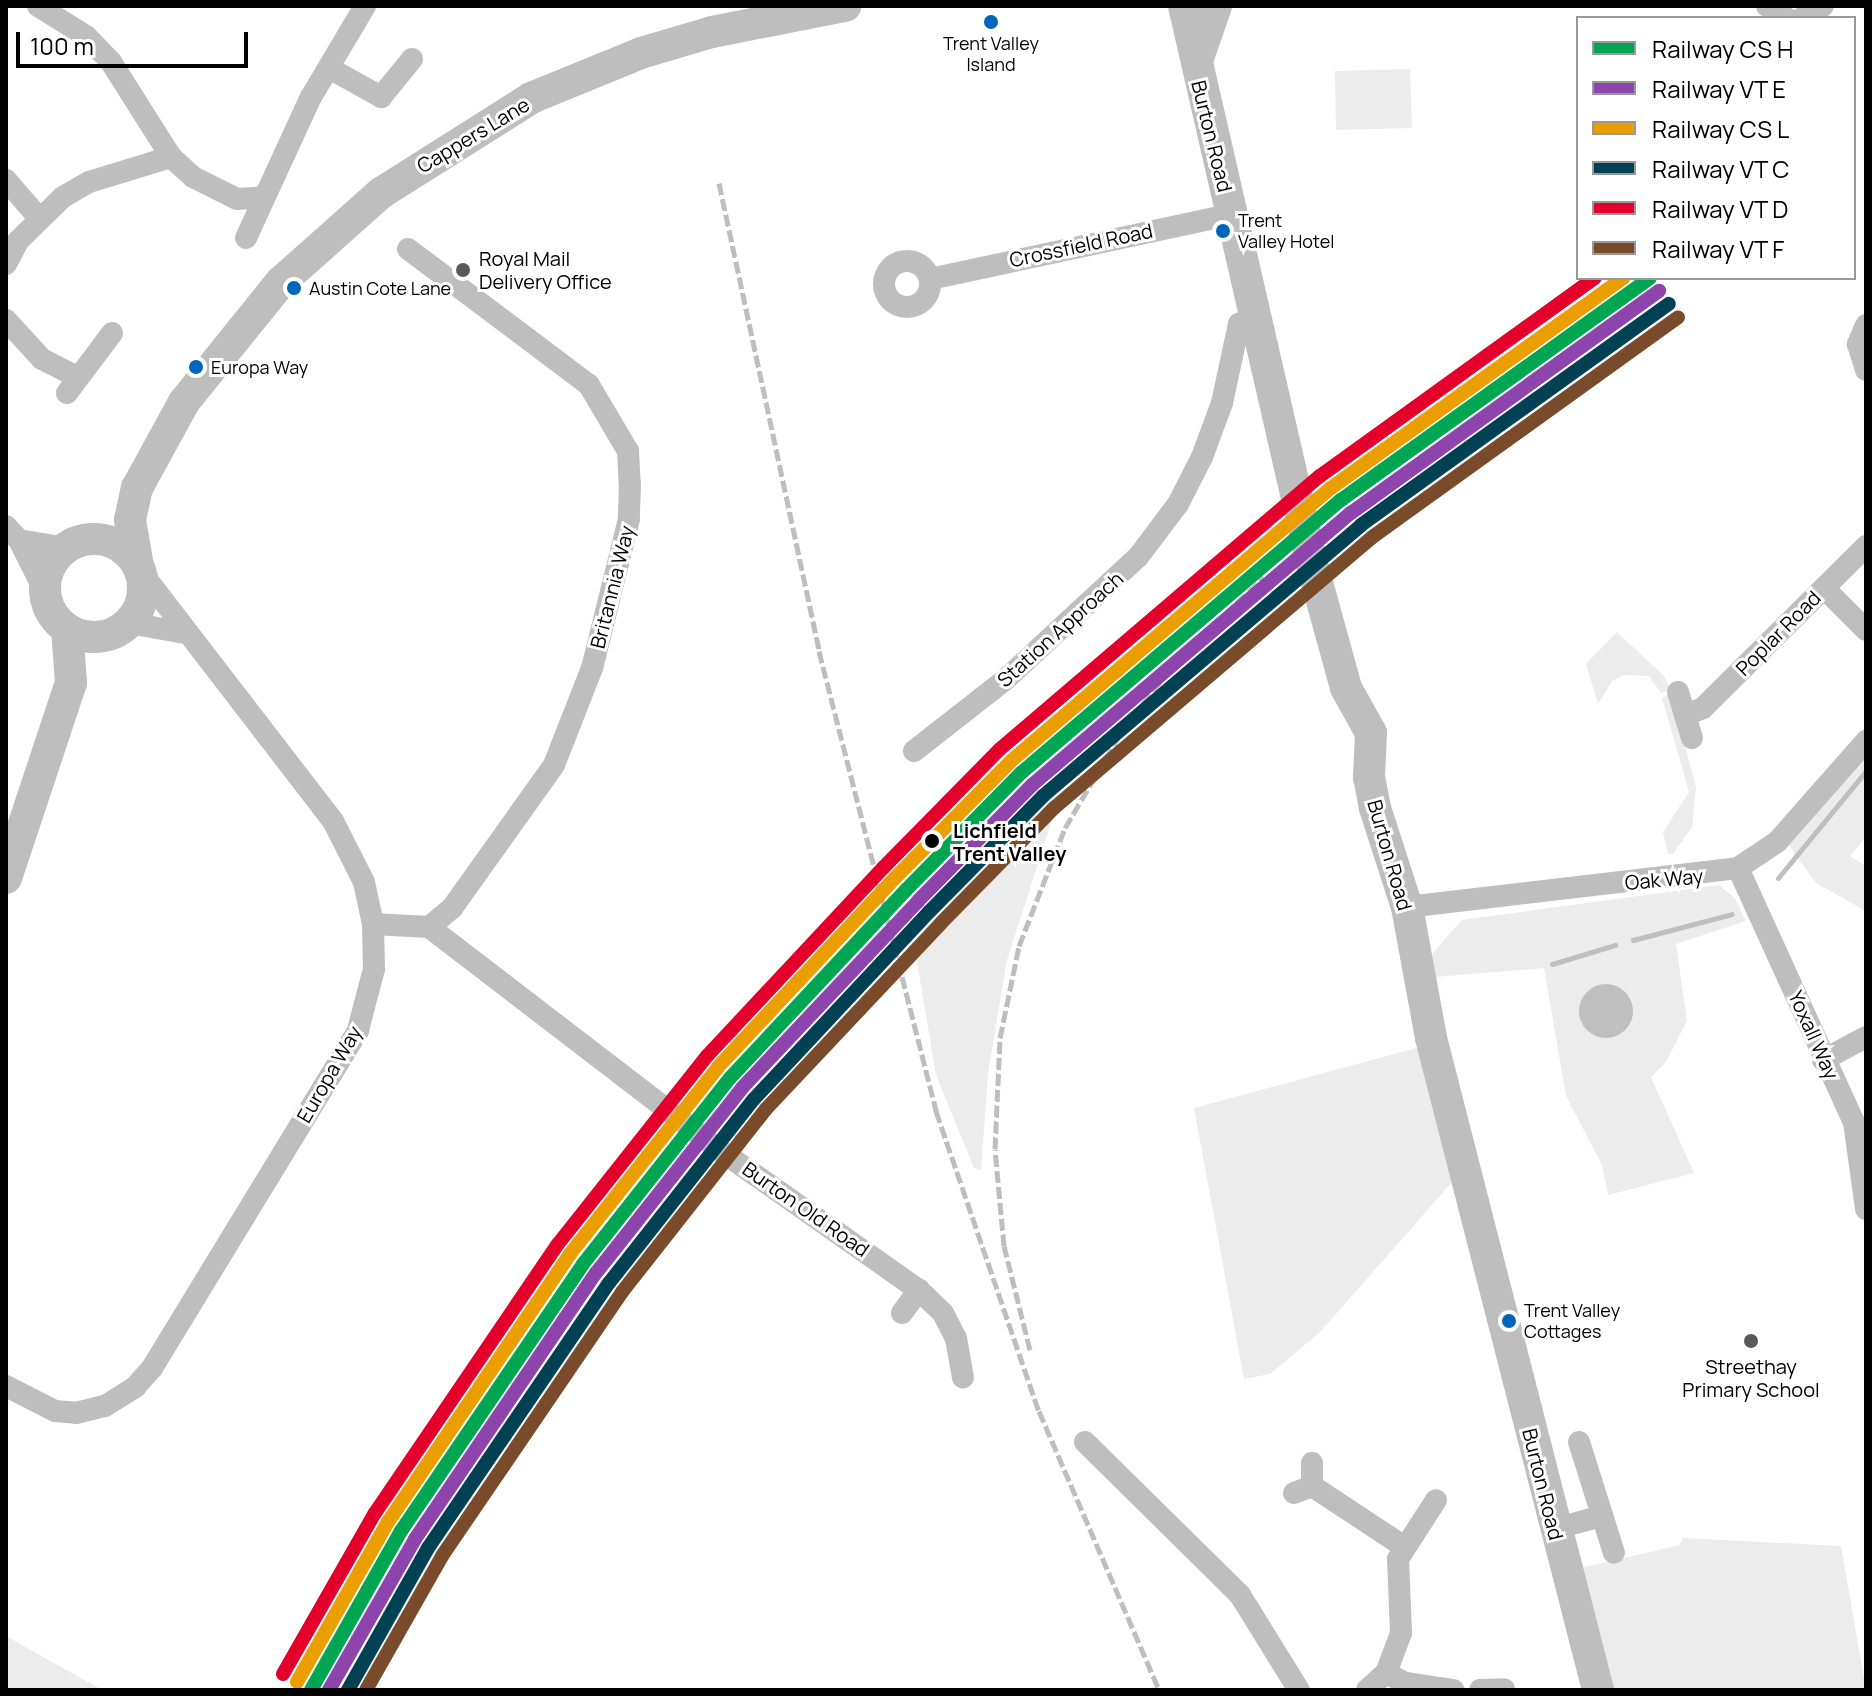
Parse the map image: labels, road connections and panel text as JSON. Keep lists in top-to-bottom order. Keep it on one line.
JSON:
{"streets":{"highway":["Cappers Lane","Burton Road"],"street":["Crossfield Road","Britannia Way","Station Approach","Poplar Road","Oak Way","Yoxall Way","Europa Way","Burton Old Road"]},"crossings":[["Cappers Lane","Europa Way"],["Burton Road","Crossfield Road"],["Burton Road","Station Approach"],["Burton Road","Oak Way"],["Britannia Way","Burton Old Road"],["Oak Way","Yoxall Way"]],"places":["Trent Valley Island","Trent Valley Hotel","Royal Mail Delivery Office","Austin Cote Lane","Europa Way","Lichfield Trent Valley","Trent Valley Cottages","Streethay Primary School"],"legend":["Railway CS H","Railway VT E","Railway CS L","Railway VT C","Railway VT D","Railway VT F"],"scale_bar":"100 m"}
